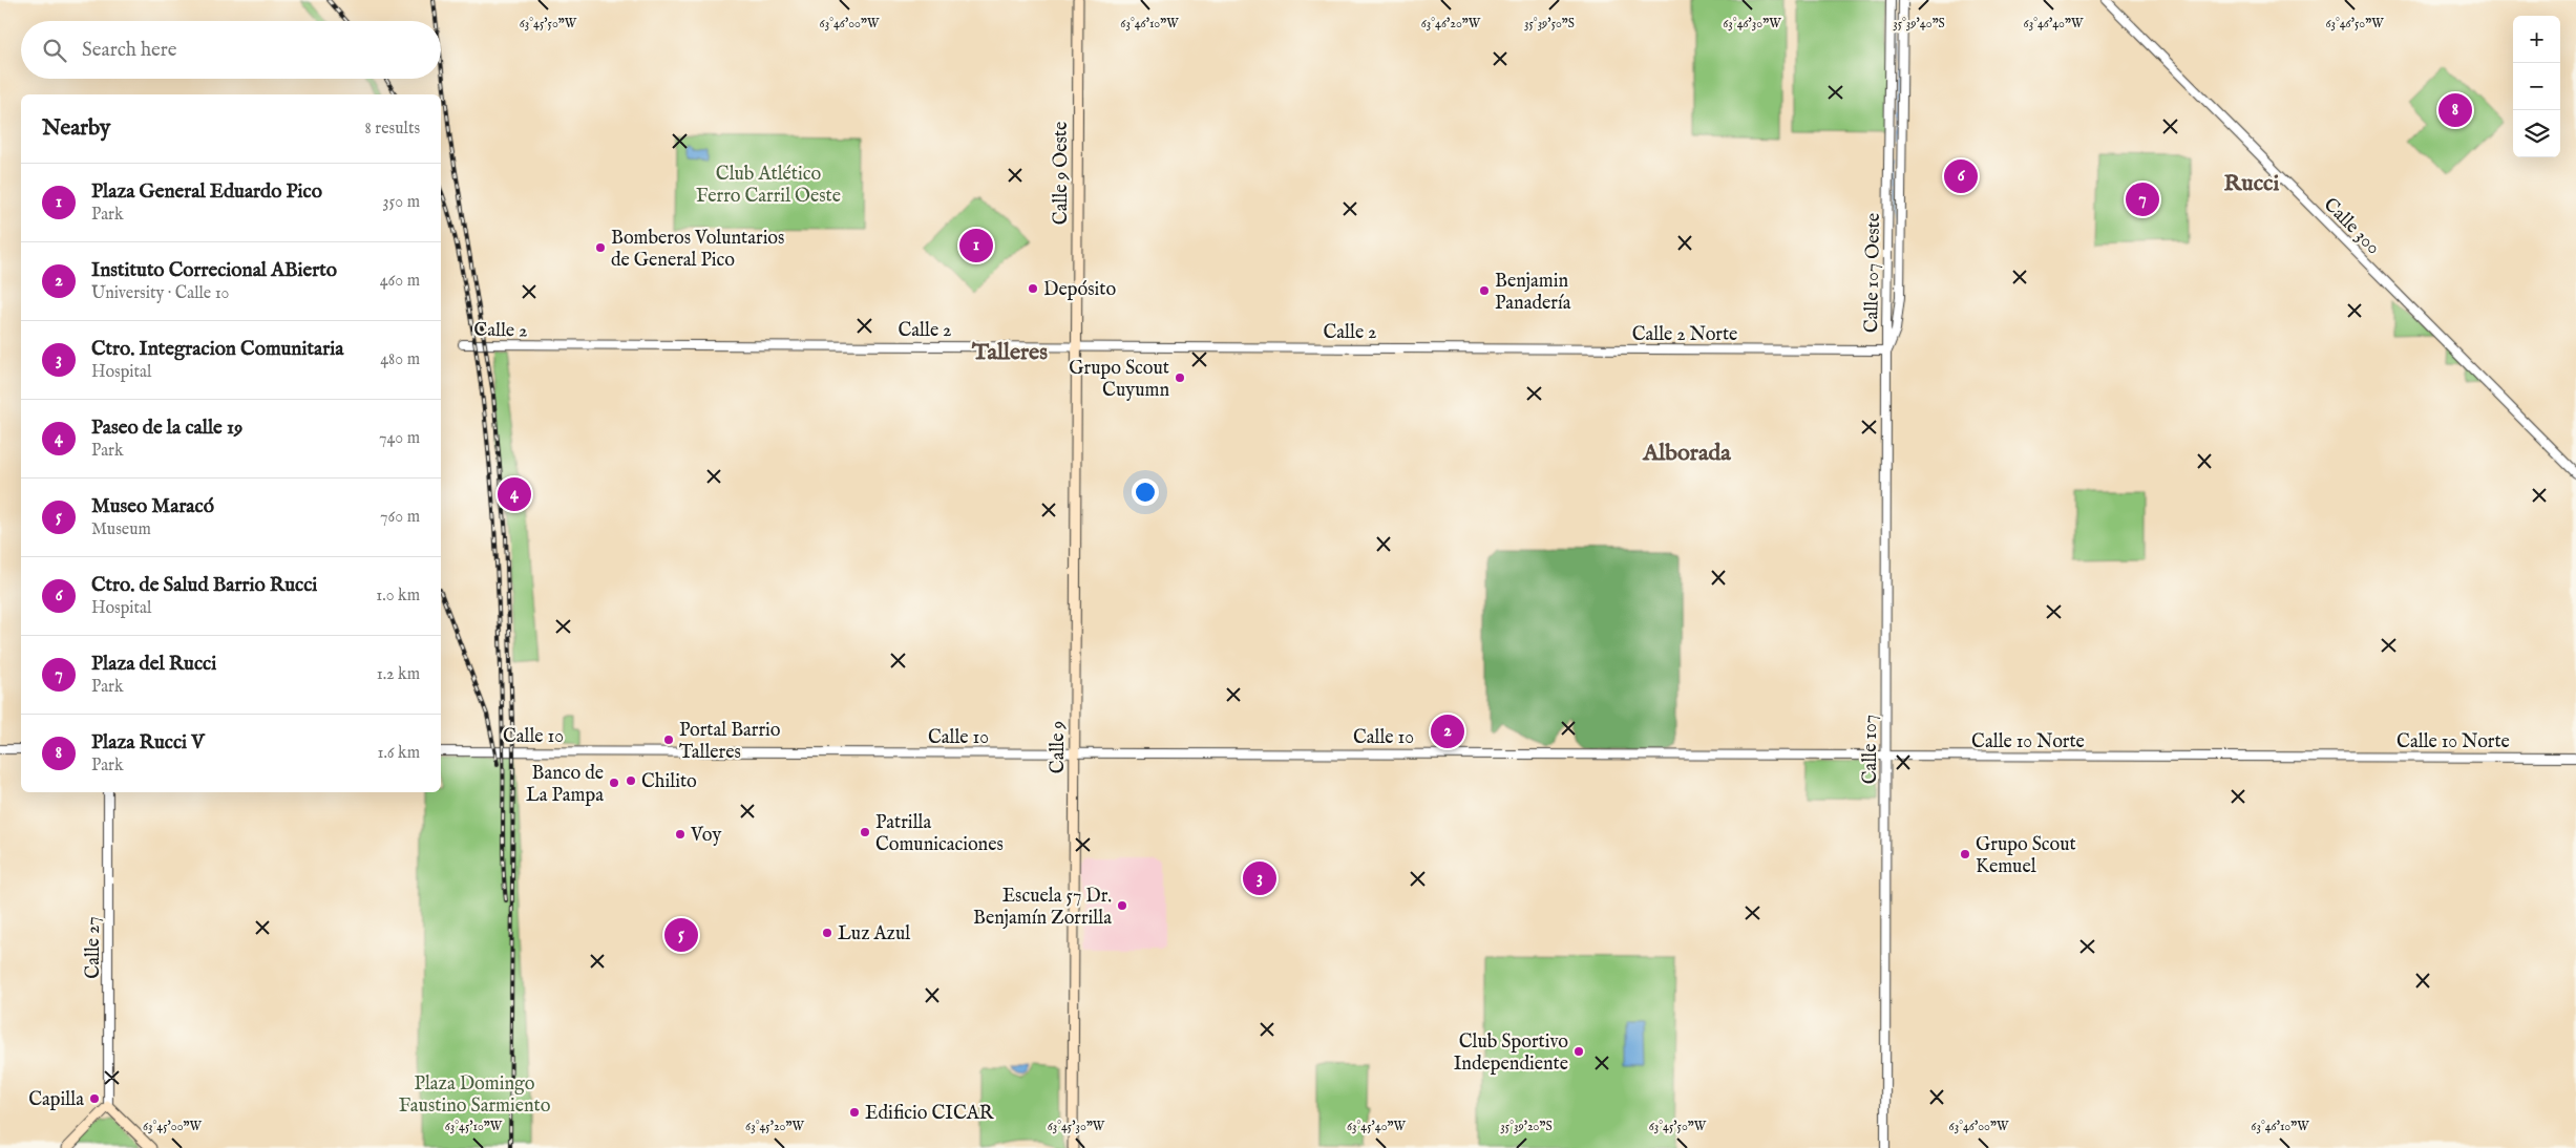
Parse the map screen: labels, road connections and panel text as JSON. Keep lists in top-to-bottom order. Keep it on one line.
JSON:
{"streets":{"main road":["Calle 9 Oeste","Calle 9"],"street":["Calle 300","Calle 107 Oeste","Calle 2","Calle 2 Norte","Calle 10","Calle 10 Norte","Calle 107","Calle 27"]},"crossings":[["Calle 9 Oeste","Calle 2"],["Calle 9 Oeste","Calle 9"],["Calle 107 Oeste","Calle 2 Norte"],["Calle 107 Oeste","Calle 107"],["Calle 2","Calle 2 Norte"],["Calle 2","Calle 9"],["Calle 2 Norte","Calle 107"],["Calle 10","Calle 10 Norte"],["Calle 10","Calle 9"],["Calle 10 Norte","Calle 107"]],"districts":["Rucci","Talleres","Alborada"],"parks":["Club Atlético Ferro Carril Oeste","Plaza Domingo Faustino Sarmiento"],"places":["Bomberos Voluntarios de General Pico","Depósito","Benjamin Panadería","Grupo Scout Cuyumn","Portal Barrio Talleres","Chilito","Banco de La Pampa","Patrilla Comunicaciones","Voy","Grupo Scout Kemuel","Escuela 57 Dr. Benjamín Zorrilla","Luz Azul","Club Sportivo Independiente","Capilla","Edificio CICAR"],"page":{"map_buttons":["+","−"],"search":"Search here","pins":["8","6","7","1","4","2","3","5"],"heading":["Nearby","8 results"],"list":[{"mark":"1","name":"Plaza General Eduardo Pico","note":"Park","value":"350 m"},{"mark":"2","name":"Instituto Correcional ABierto","note":"University · Calle 10","value":"460 m"},{"mark":"3","name":"Ctro. Integracion Comunitaria","note":"Hospital","value":"480 m"},{"mark":"4","name":"Paseo de la calle 19","note":"Park","value":"740 m"},{"mark":"5","name":"Museo Maracó","note":"Museum","value":"760 m"},{"mark":"6","name":"Ctro. de Salud Barrio Rucci","note":"Hospital","value":"1.0 km"},{"mark":"7","name":"Plaza del Rucci","note":"Park","value":"1.2 km"},{"mark":"8","name":"Plaza Rucci V","note":"Park","value":"1.6 km"}]},"coordinates":["63°45'50\"W","63°46'00\"W","63°46'10\"W","63°46'20\"W","35°39'50\"S","63°46'30\"W","35°39'40\"S","63°46'40\"W","63°46'50\"W","63°45'30\"W","63°45'00\"W","63°45'10\"W","63°45'20\"W","63°45'40\"W","35°39'20\"S"]}
